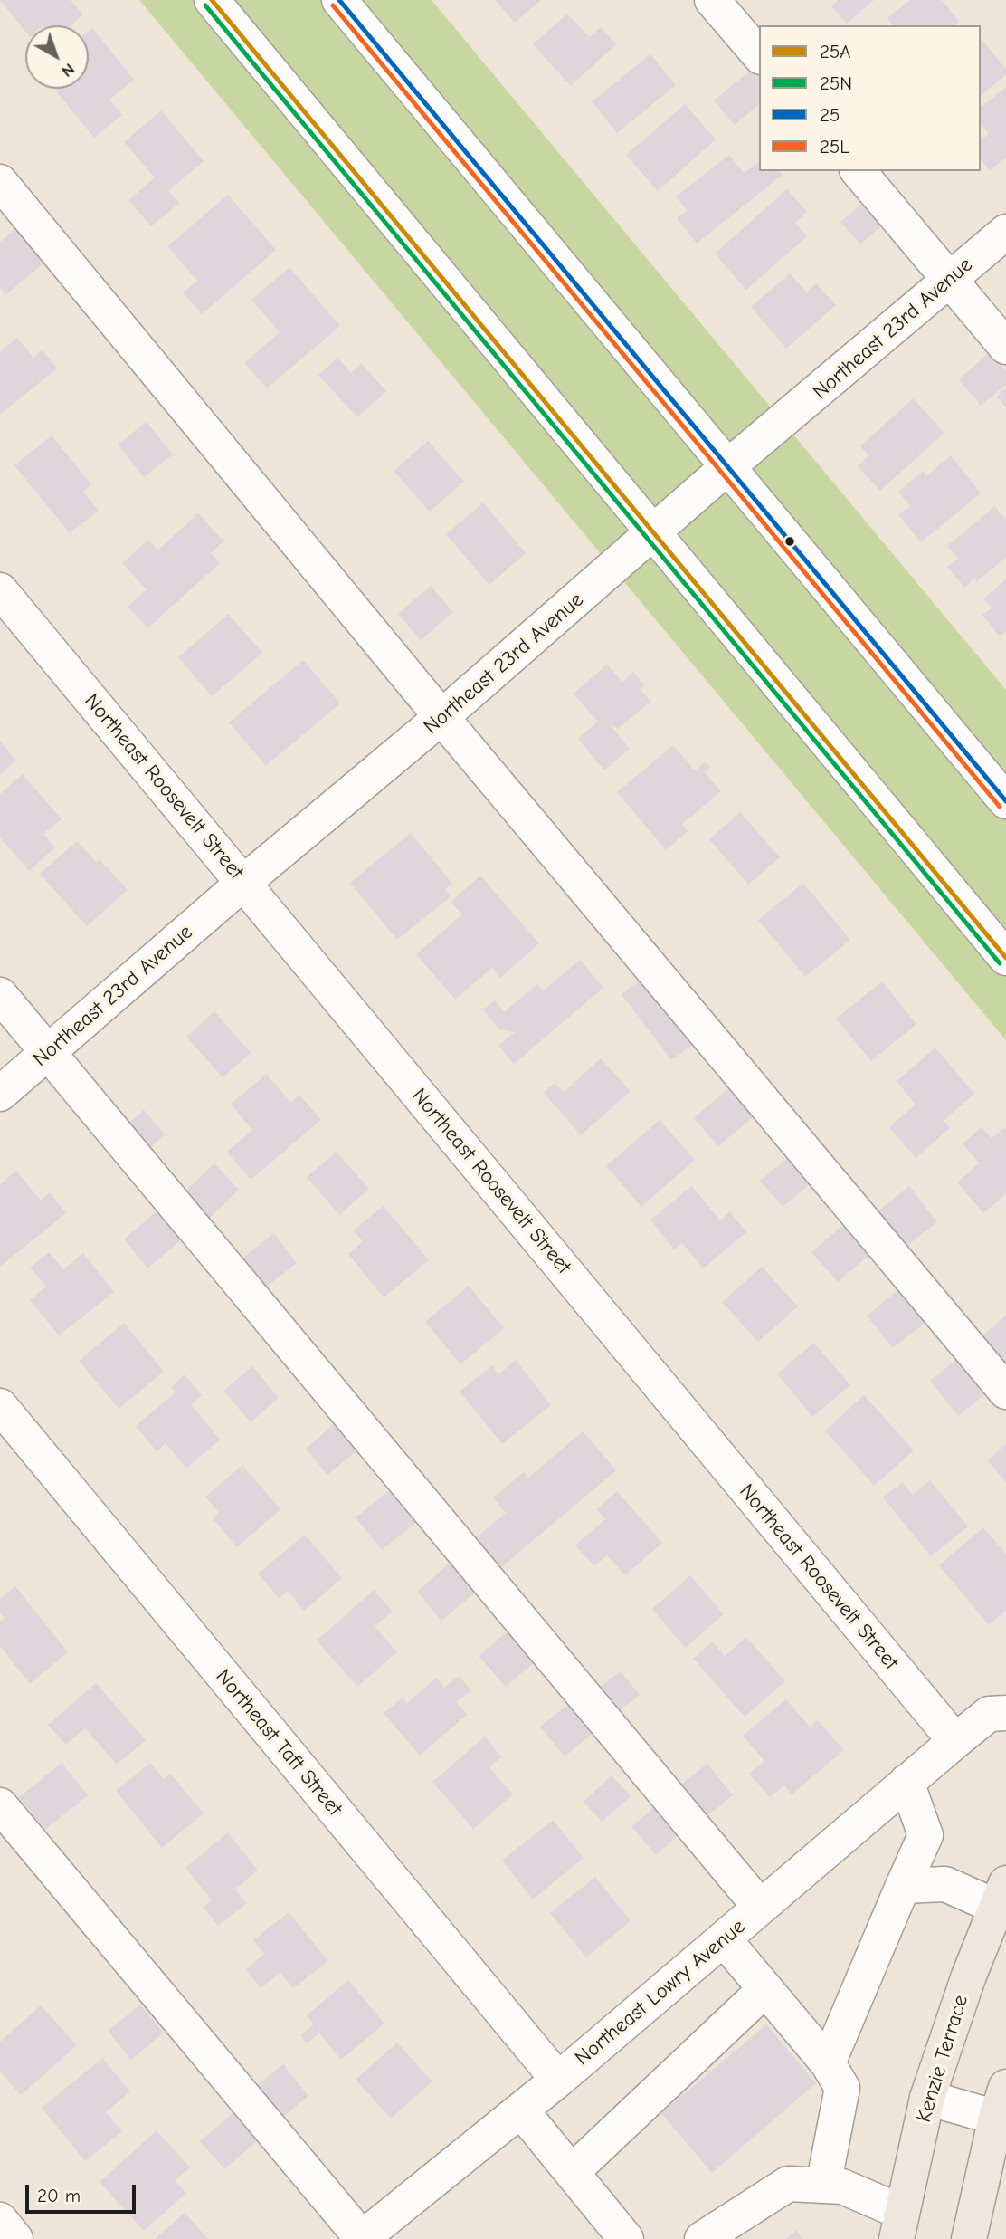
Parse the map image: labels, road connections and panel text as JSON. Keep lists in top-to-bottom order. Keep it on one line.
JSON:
{"streets":{"main road":["Kenzie Terrace"],"street":["Northeast 23rd Avenue","Northeast Roosevelt Street","Northeast Taft Street","Northeast Lowry Avenue"]},"crossings":[["Northeast 23rd Avenue","Northeast Roosevelt Street"],["Northeast Roosevelt Street","Northeast Lowry Avenue"],["Northeast Taft Street","Northeast Lowry Avenue"]],"lines":["transit line 25A","transit line 25","transit line 25N","transit line 25L"],"legend":["25A","25N","25","25L"],"scale_bar":"20 m","north":"bottom right"}
